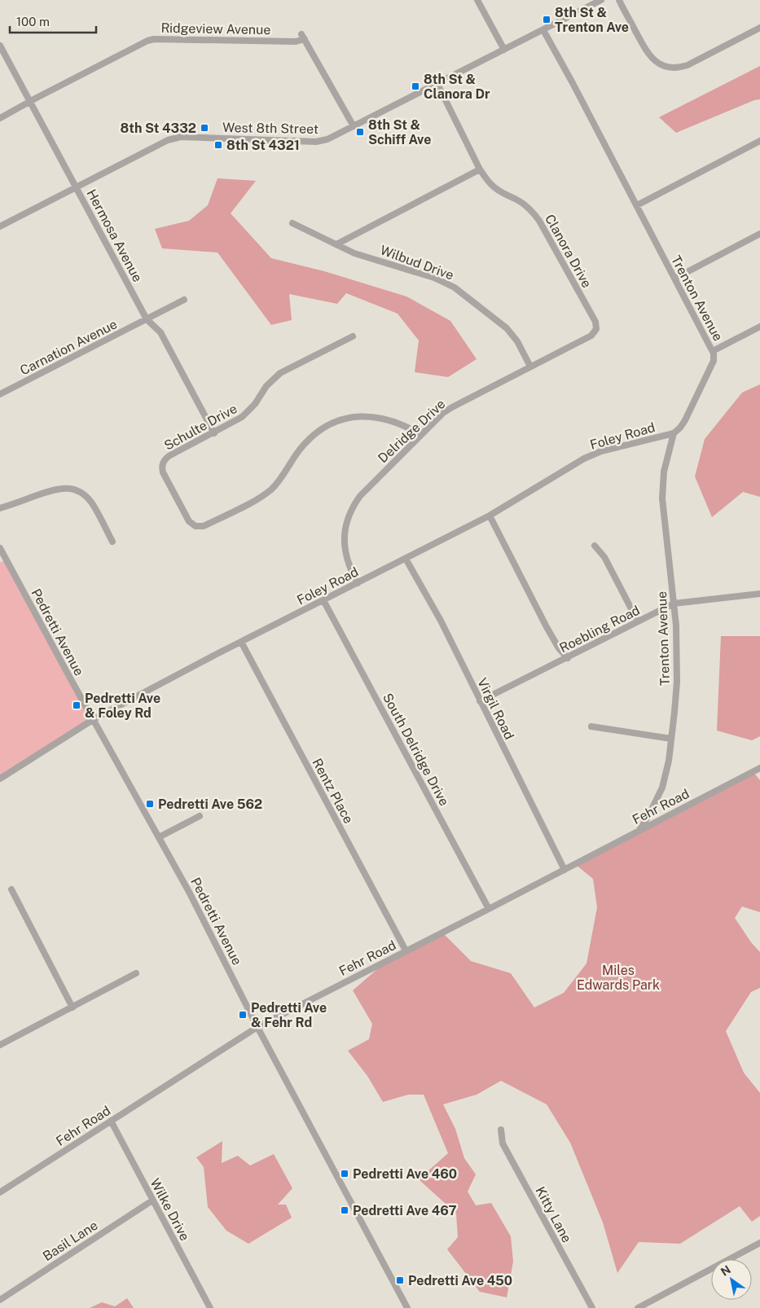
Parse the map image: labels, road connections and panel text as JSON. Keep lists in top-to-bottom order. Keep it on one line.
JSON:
{"streets":{"street":["Ridgeview Avenue","West 8th Street","Hermosa Avenue","Clanora Drive","Wilbud Drive","Trenton Avenue","Carnation Avenue","Schulte Drive","Delridge Drive","Foley Road","Roebling Road","Pedretti Avenue","Virgil Road","South Delridge Drive","Rentz Place","Fehr Road","Wilke Drive","Kitty Lane","Basil Lane"]},"crossings":[["Ridgeview Avenue","West 8th Street"],["Ridgeview Avenue","Hermosa Avenue"],["West 8th Street","Hermosa Avenue"],["West 8th Street","Clanora Drive"],["West 8th Street","Trenton Avenue"],["Hermosa Avenue","Carnation Avenue"],["Hermosa Avenue","Schulte Drive"],["Clanora Drive","Delridge Drive"],["Wilbud Drive","Delridge Drive"],["Trenton Avenue","Foley Road"],["Trenton Avenue","Roebling Road"],["Trenton Avenue","Fehr Road"],["Schulte Drive","Delridge Drive"],["Delridge Drive","Foley Road"],["Foley Road","Pedretti Avenue"],["Foley Road","Virgil Road"],["Foley Road","South Delridge Drive"],["Foley Road","Rentz Place"],["Roebling Road","Virgil Road"],["Pedretti Avenue","Fehr Road"],["Virgil Road","Fehr Road"],["South Delridge Drive","Fehr Road"],["Rentz Place","Fehr Road"],["Fehr Road","Wilke Drive"],["Wilke Drive","Basil Lane"]],"parks":["Miles Edwards Park"],"places":{"transit":["8th St & Trenton Ave","8th St & Clanora Dr","8th St 4332","8th St & Schiff Ave","8th St 4321","Pedretti Ave & Foley Rd","Pedretti Ave 562","Pedretti Ave & Fehr Rd","Pedretti Ave 460","Pedretti Ave 467","Pedretti Ave 450"]},"scale_bar":"100 m","north":"top left"}
